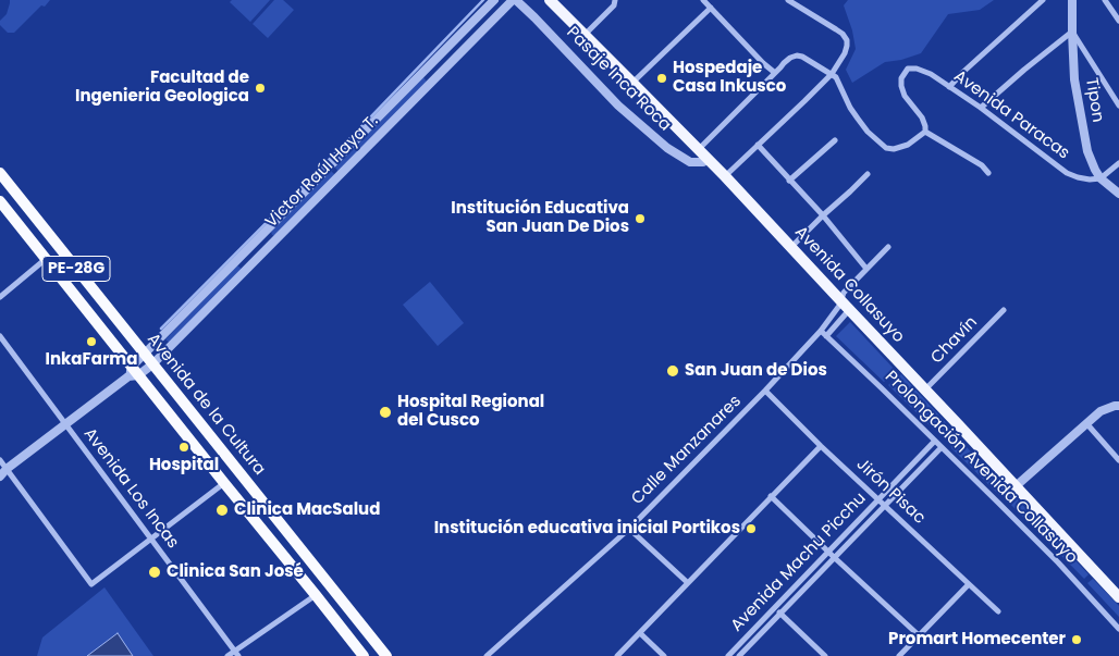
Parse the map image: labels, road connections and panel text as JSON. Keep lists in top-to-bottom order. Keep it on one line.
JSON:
{"streets":{"highway":["PE-28G","Avenida de la Cultura"],"main road":["Avenida Collasuyo"],"street":["Pasaje Inca Roca","Tipon","Avenida Paracas","Victor Raúl Haya T.","Chavín","Calle Manzanares","Prolongación Avenida Collasuyo","Avenida Los Incas","Jirón Pisac","Avenida Machu Picchu"]},"crossings":[["Pasaje Inca Roca","Victor Raúl Haya T."],["Pasaje Inca Roca","Avenida Collasuyo"],["Tipon","Avenida Paracas"],["Victor Raúl Haya T.","Avenida de la Cultura"],["Avenida Collasuyo","Chavín"],["Avenida Collasuyo","Calle Manzanares"],["Calle Manzanares","Prolongación Avenida Collasuyo"],["Calle Manzanares","Jirón Pisac"],["Prolongación Avenida Collasuyo","Avenida Machu Picchu"],["Jirón Pisac","Avenida Machu Picchu"]],"places":["Hospedaje Casa Inkusco","Facultad de Ingenieria Geologica","Institución Educativa San Juan De Dios","InkaFarma","San Juan de Dios","Hospital Regional del Cusco","Hospital","Clinica MacSalud","Institución educativa inicial Portikos","Clinica San José","Promart Homecenter"]}
